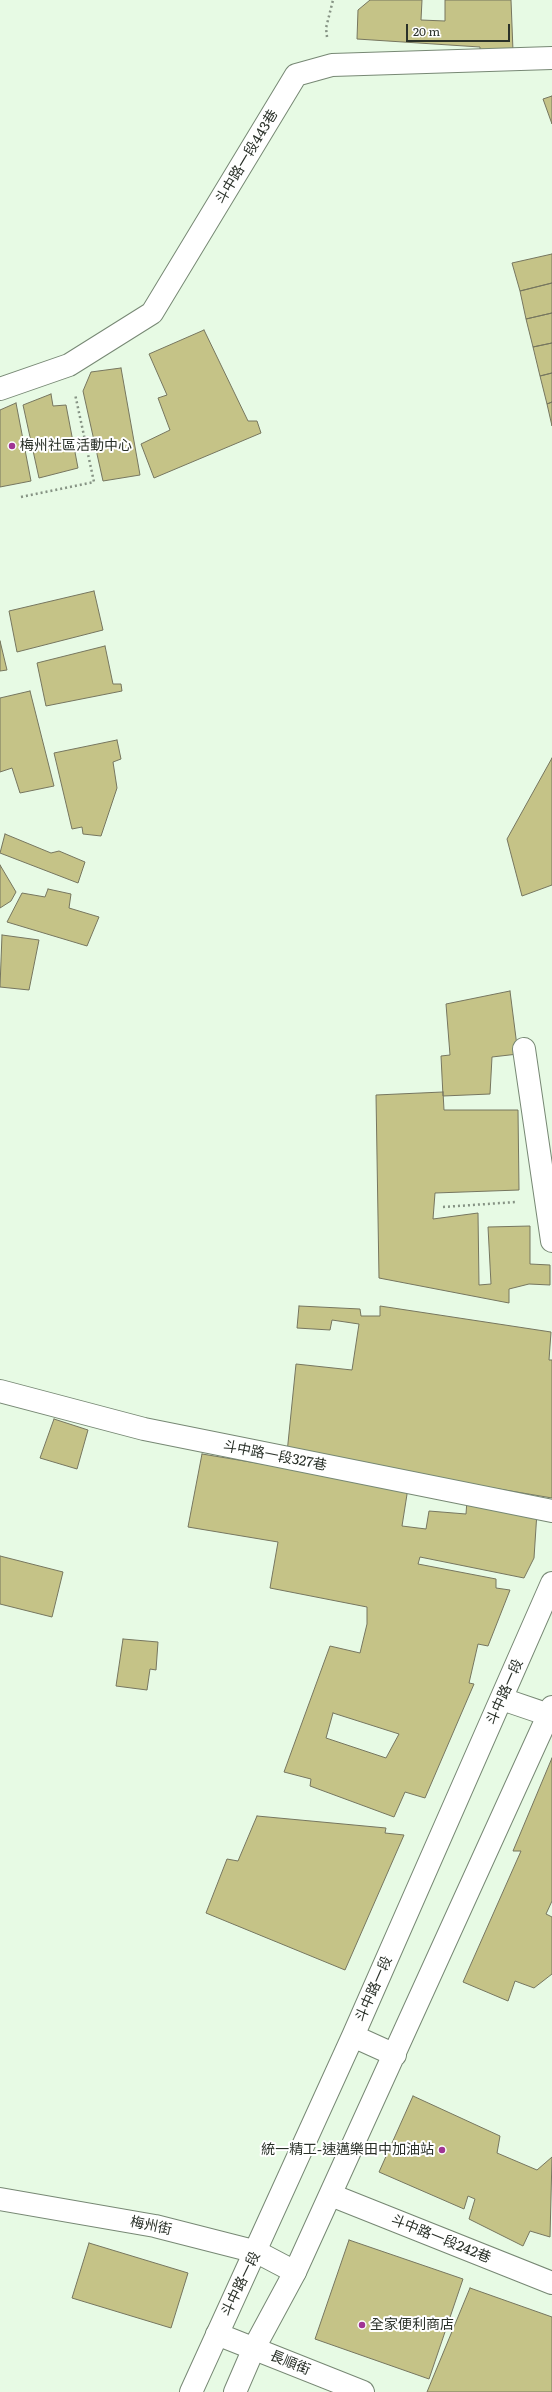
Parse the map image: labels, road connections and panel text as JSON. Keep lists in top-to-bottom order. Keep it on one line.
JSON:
{"streets":{"main road":["斗中路一段443巷","斗中路一段327巷","斗中路一段","梅州街","斗中路一段242巷","長順街"]},"crossings":[["斗中路一段","梅州街"],["斗中路一段","長順街"]],"places":["梅州社區活動中心","統一精工-速邁樂田中加油站","全家便利商店"],"scale_bar":"20 m"}
